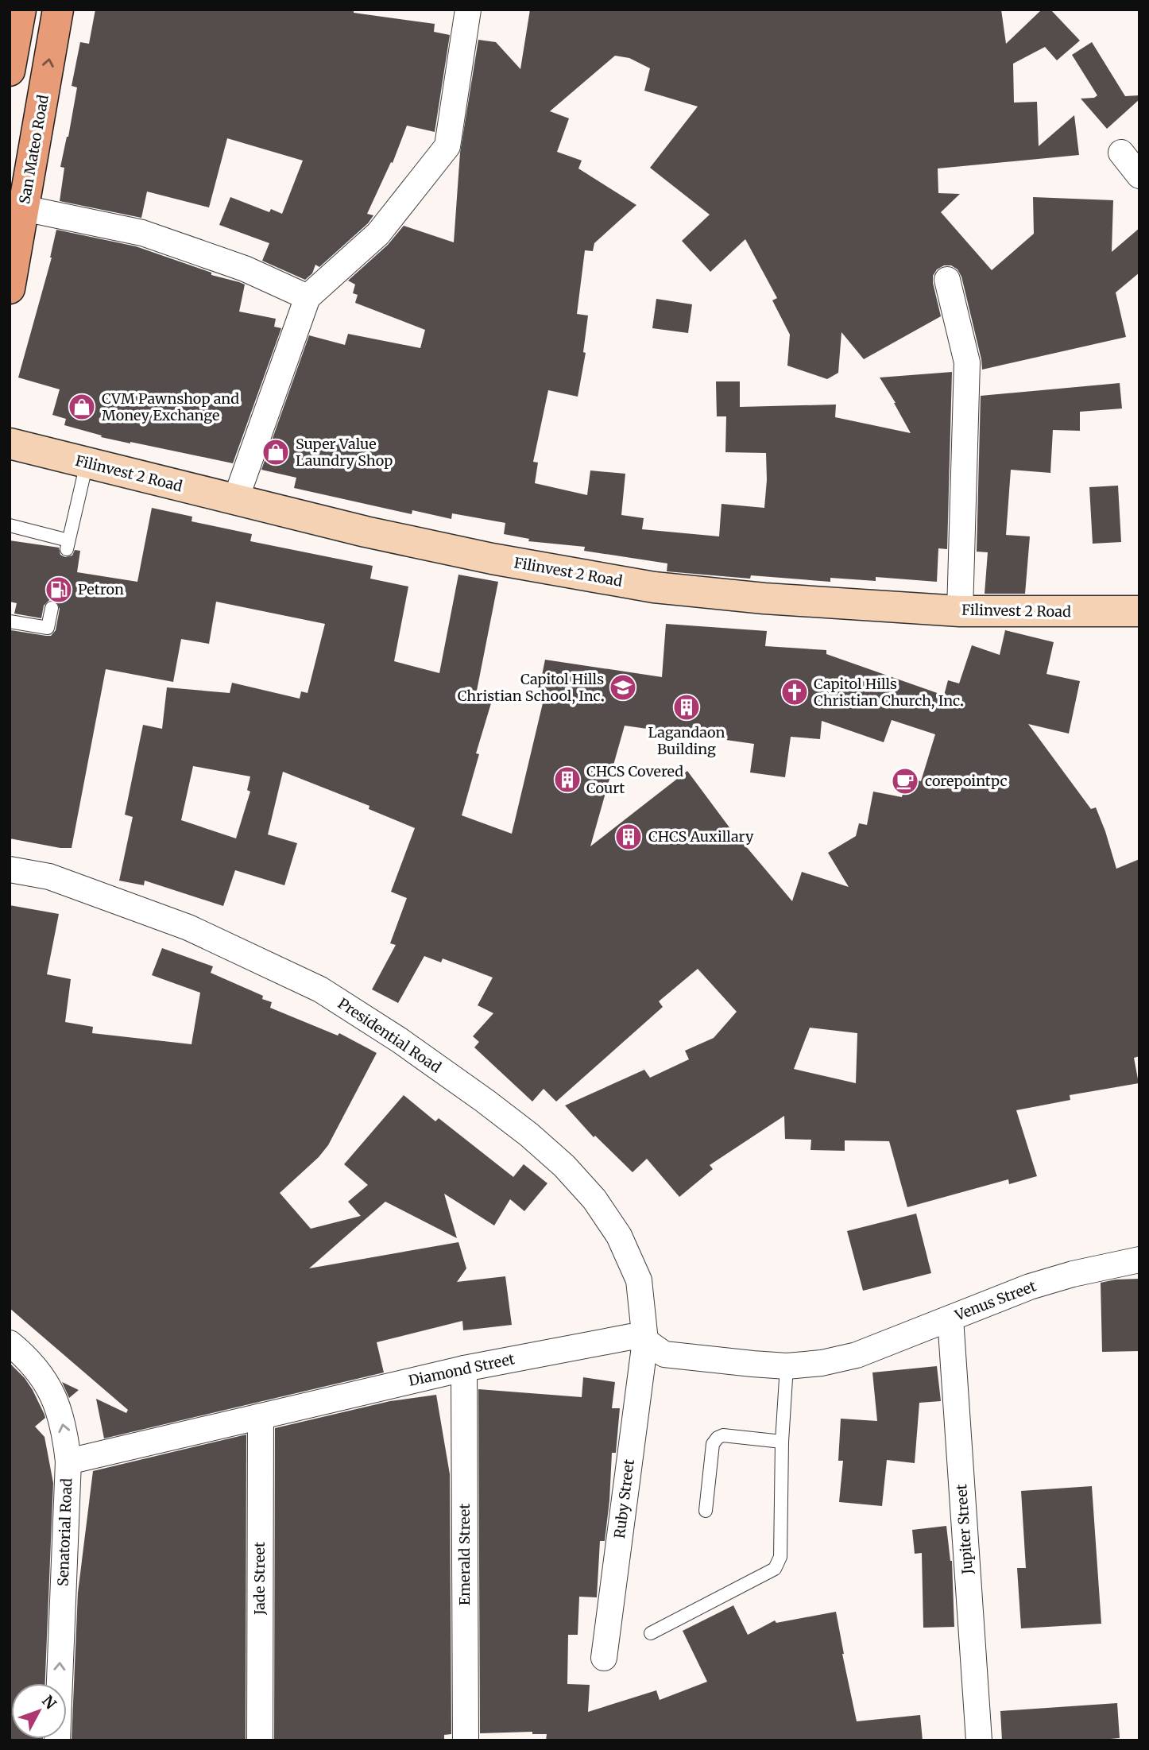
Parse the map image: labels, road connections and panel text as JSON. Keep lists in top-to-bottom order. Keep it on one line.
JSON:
{"streets":{"main road":["San Mateo Road"],"street":["Filinvest 2 Road","Presidential Road","Venus Street","Diamond Street","Ruby Street","Jupiter Street","Senatorial Road","Emerald Street","Jade Street"]},"crossings":[["Presidential Road","Diamond Street"],["Presidential Road","Ruby Street"],["Venus Street","Diamond Street"],["Venus Street","Jupiter Street"],["Diamond Street","Ruby Street"],["Diamond Street","Senatorial Road"],["Diamond Street","Emerald Street"],["Diamond Street","Jade Street"]],"one_way":["Senatorial Road"],"places":{"shop":["CVM Pawnshop and Money Exchange","Super Value Laundry Shop"],"fuel station":["Petron"],"school or university":["Capitol Hills Christian School, Inc."],"church":["Capitol Hills Christian Church, Inc."],"building":["Lagandaon Building","CHCS Covered Court","CHCS Auxillary"],"cafe":["corepointpc"]},"north":"top right"}
